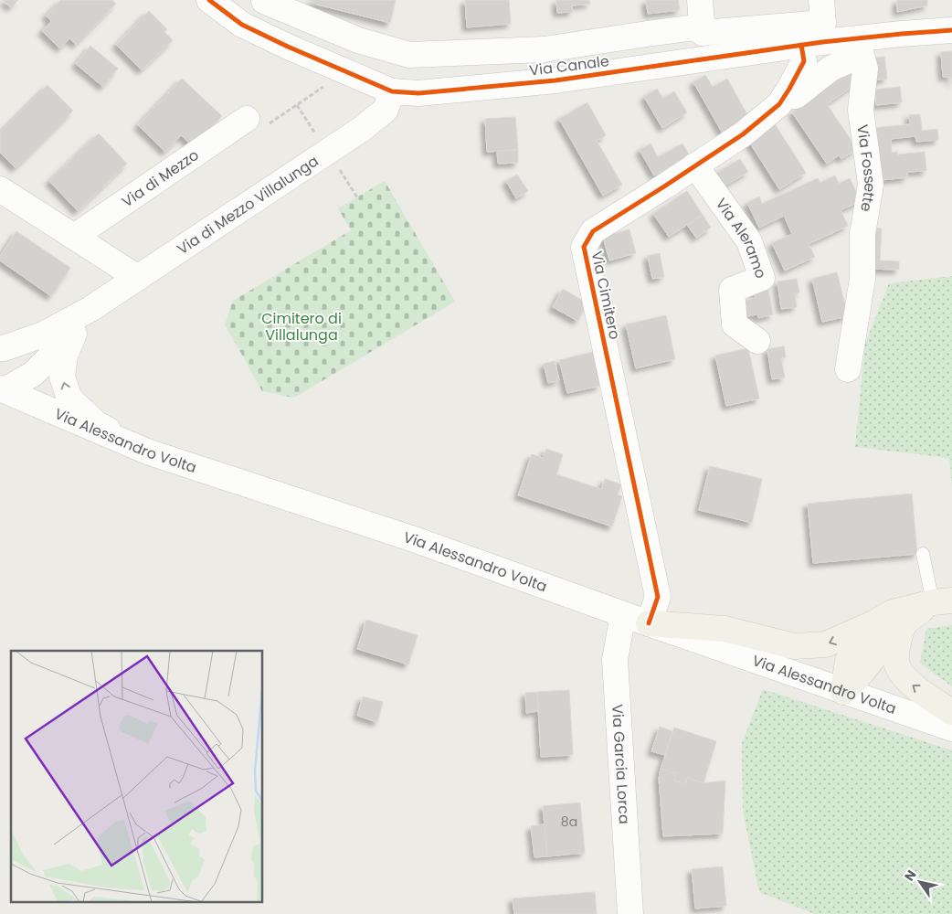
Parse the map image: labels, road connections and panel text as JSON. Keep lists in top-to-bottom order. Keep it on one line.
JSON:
{"streets":{"street":["Via Canale","Via Fossette","Via di Mezzo","Via di Mezzo Villalunga","Via Aleramo","Via Cimitero","Via Alessandro Volta","Via Garcia Lorca"]},"crossings":[["Via Canale","Via di Mezzo Villalunga"],["Via Canale","Via Cimitero"],["Via Fossette","Via Cimitero"],["Via Aleramo","Via Cimitero"],["Via Cimitero","Via Alessandro Volta"],["Via Alessandro Volta","Via Garcia Lorca"]],"parks":["Cimitero di Villalunga"],"house_numbers":["8a"],"north":"top left"}
